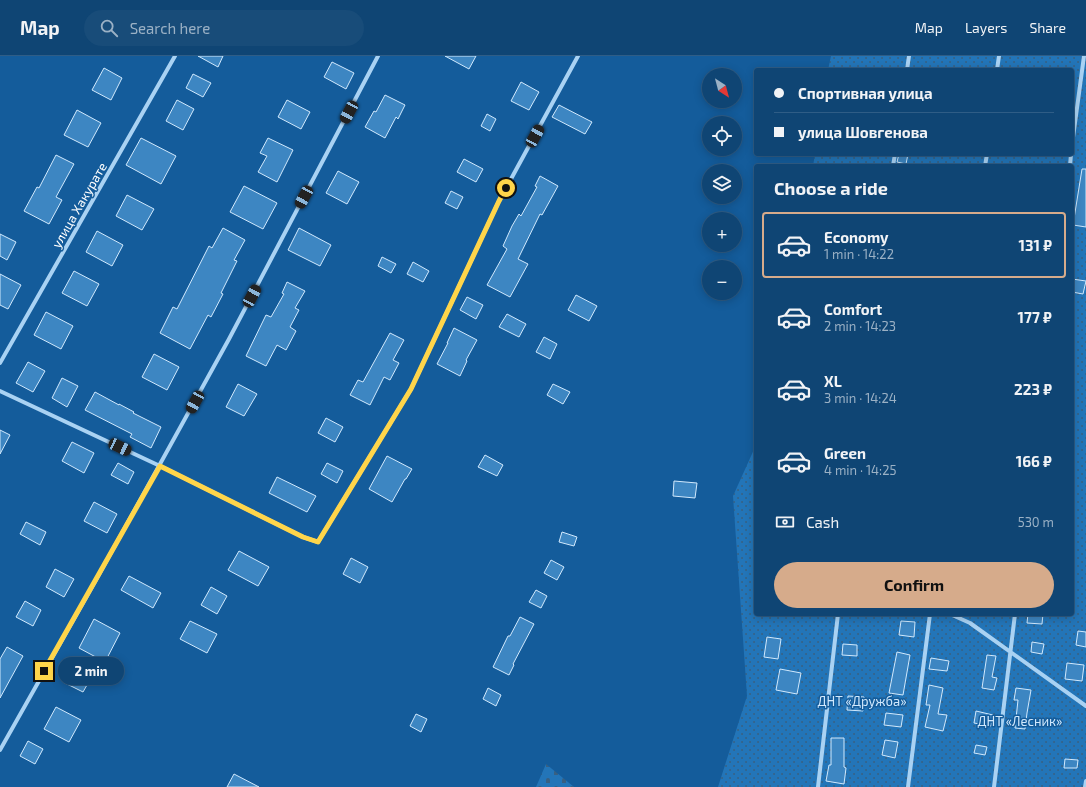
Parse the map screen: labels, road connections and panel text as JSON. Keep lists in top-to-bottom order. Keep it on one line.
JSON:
{"streets":{"street":["улица Хакурате"]},"parks":["ДНТ «Дружба»","ДНТ «Лесник»"],"north":"bottom right","page":{"header":"Map","search":"Search here","nav":["Map","Layers","Share"],"map_buttons":["+","−"],"banner":["Спортивная улица","улица Шовгенова"],"heading":"Choose a ride","list":[{"name":"Economy","note":"1 min · 14:22","value":"131 ₽"},{"name":"Comfort","note":"2 min · 14:23","value":"177 ₽"},{"name":"XL","note":"3 min · 14:24","value":"223 ₽"},{"name":"Green","note":"4 min · 14:25","value":"166 ₽"}],"pay":["Cash","530 m"],"buttons":"Confirm","bubble":"2 min"}}
